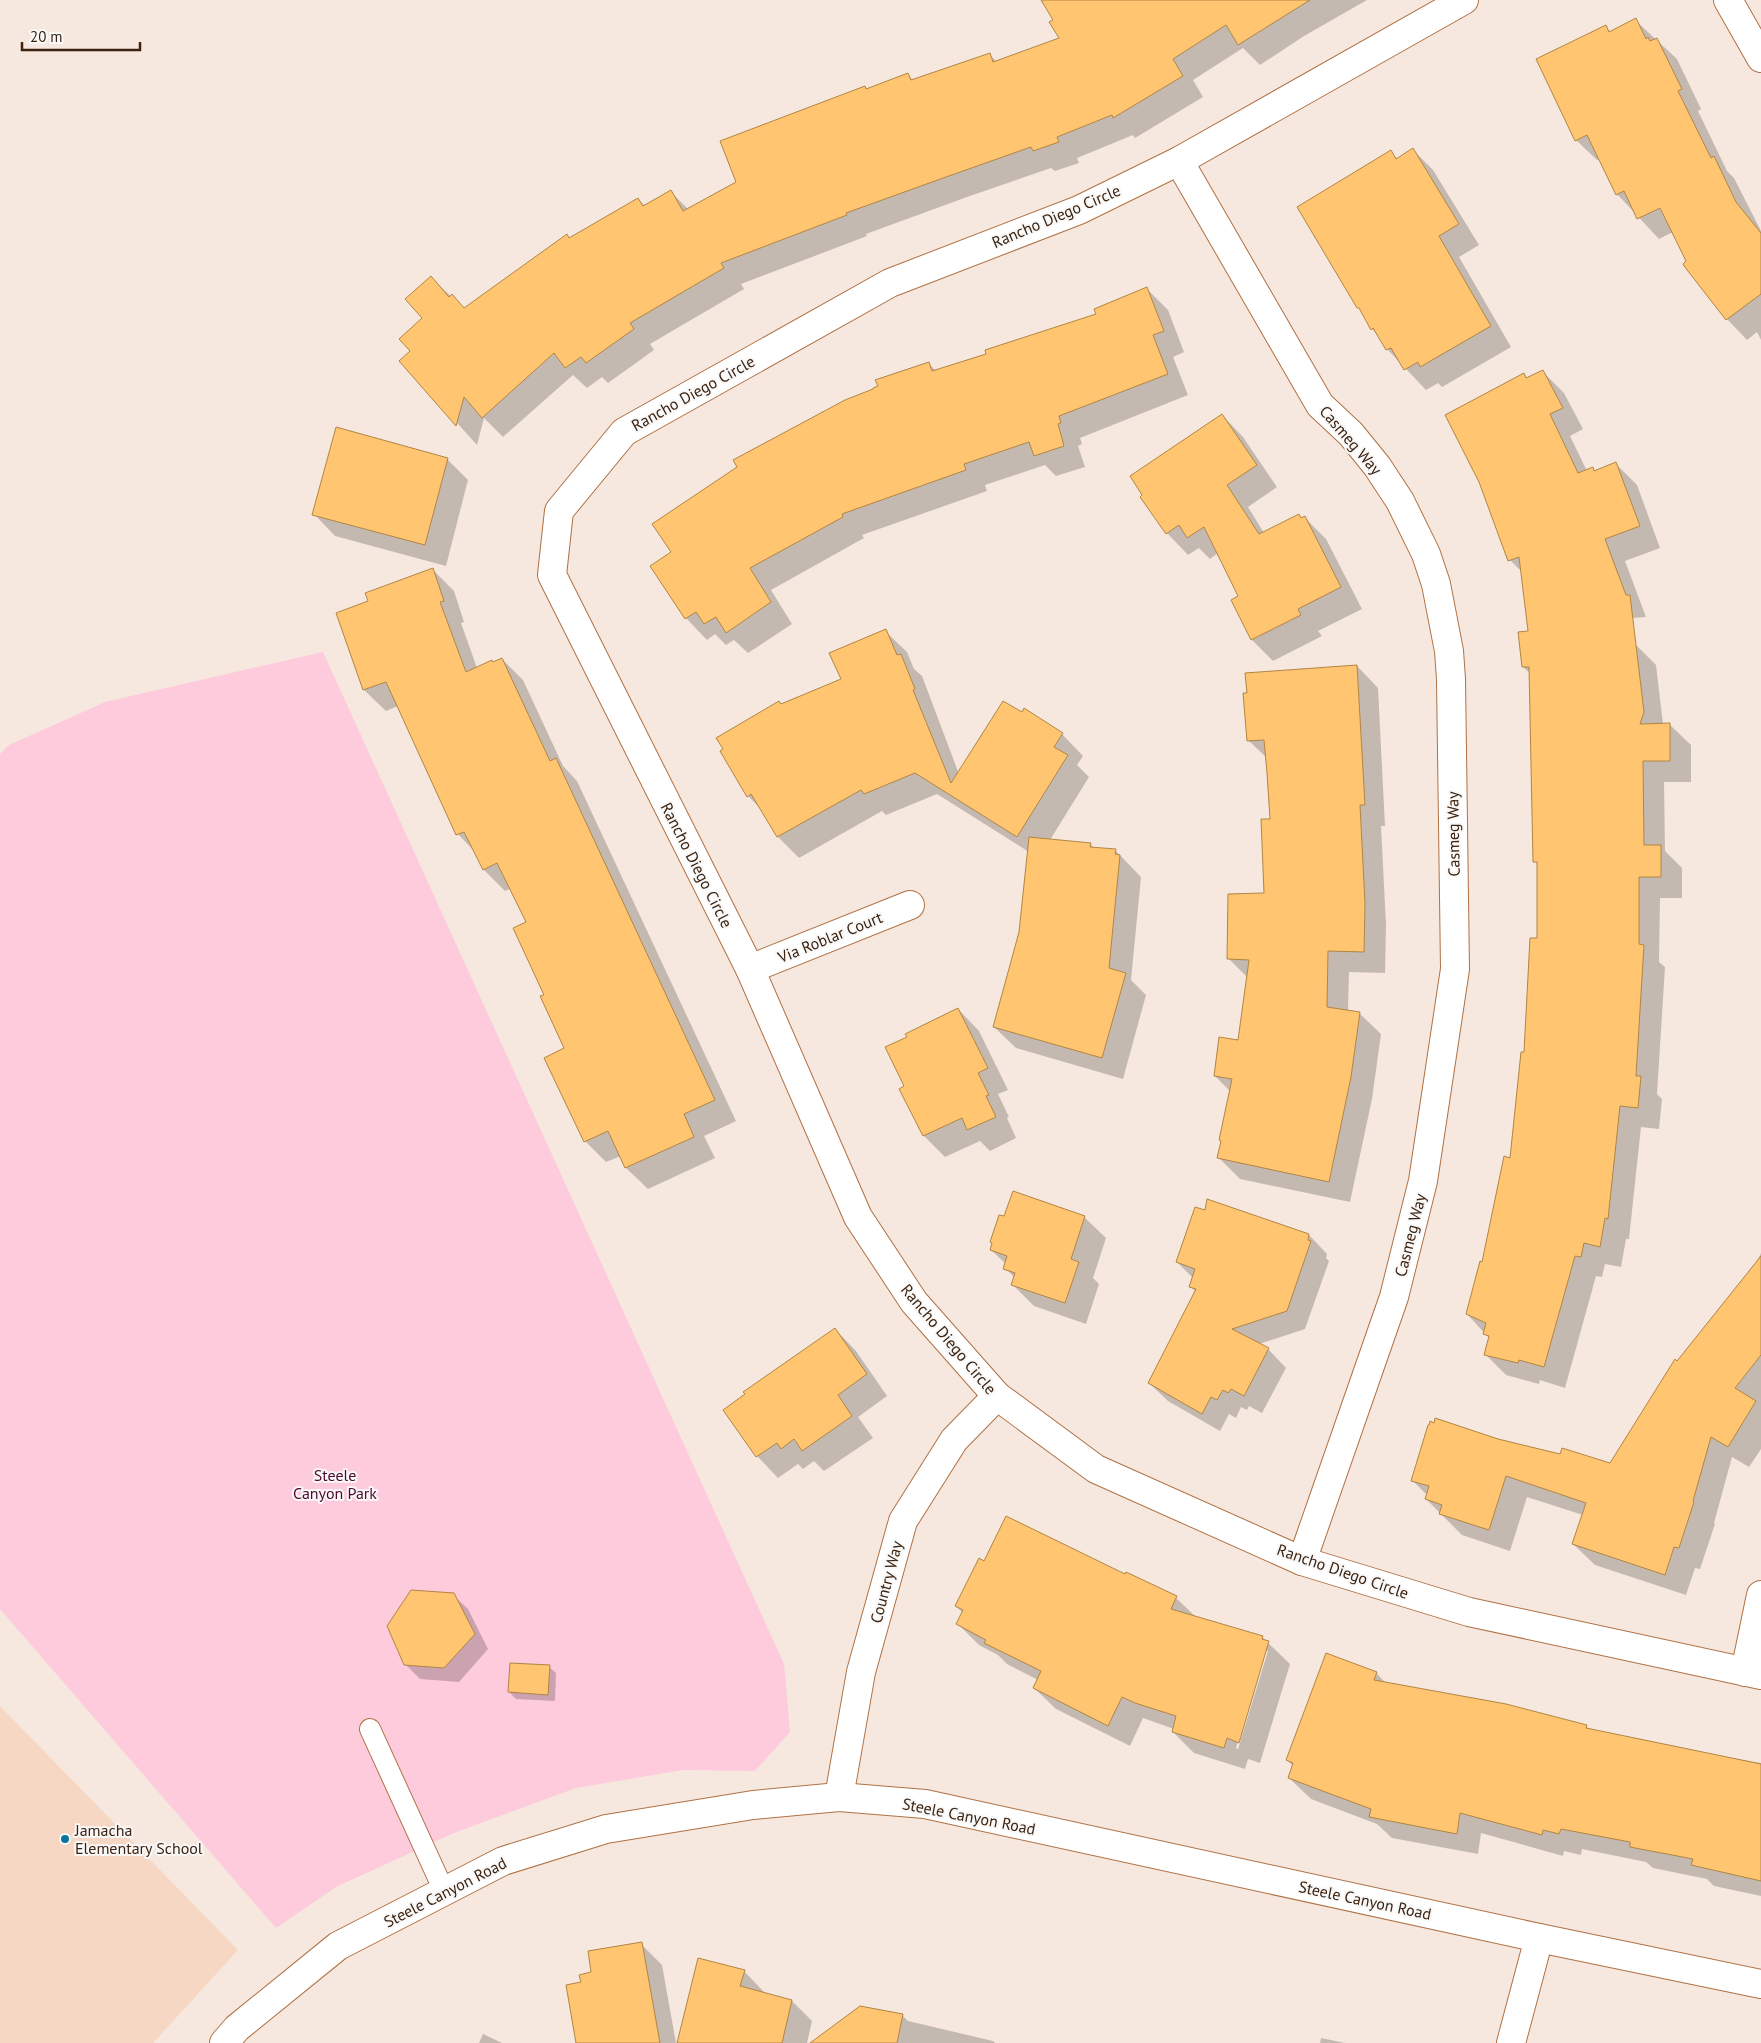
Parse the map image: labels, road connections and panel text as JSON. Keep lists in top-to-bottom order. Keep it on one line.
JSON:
{"streets":{"street":["Rancho Diego Circle","Casmeg Way","Via Roblar Court","Country Way","Steele Canyon Road"]},"crossings":[["Rancho Diego Circle","Casmeg Way"],["Rancho Diego Circle","Via Roblar Court"],["Rancho Diego Circle","Country Way"],["Country Way","Steele Canyon Road"]],"parks":["Steele Canyon Park"],"places":["Jamacha Elementary School"],"scale_bar":"20 m"}
